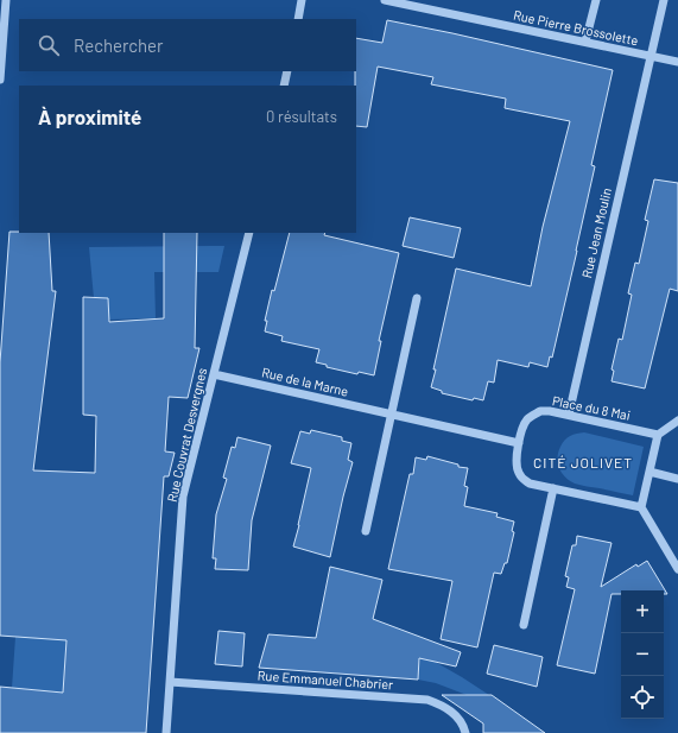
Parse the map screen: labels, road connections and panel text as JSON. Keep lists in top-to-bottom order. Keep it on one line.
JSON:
{"streets":{"street":["Rue Pierre Brossolette","Rue Jean Moulin","Rue de la Marne","Place du 8 Mai","Rue Couvrat Desvergnes","Rue Emmanuel Chabrier"]},"crossings":[["Rue Pierre Brossolette","Rue Jean Moulin"],["Rue Jean Moulin","Place du 8 Mai"],["Rue de la Marne","Place du 8 Mai"],["Rue de la Marne","Rue Couvrat Desvergnes"],["Rue Couvrat Desvergnes","Rue Emmanuel Chabrier"]],"districts":["CITÉ JOLIVET"],"page":{"search":"Rechercher","heading":["À proximité","0 résultats"],"map_buttons":["+","−"]}}
